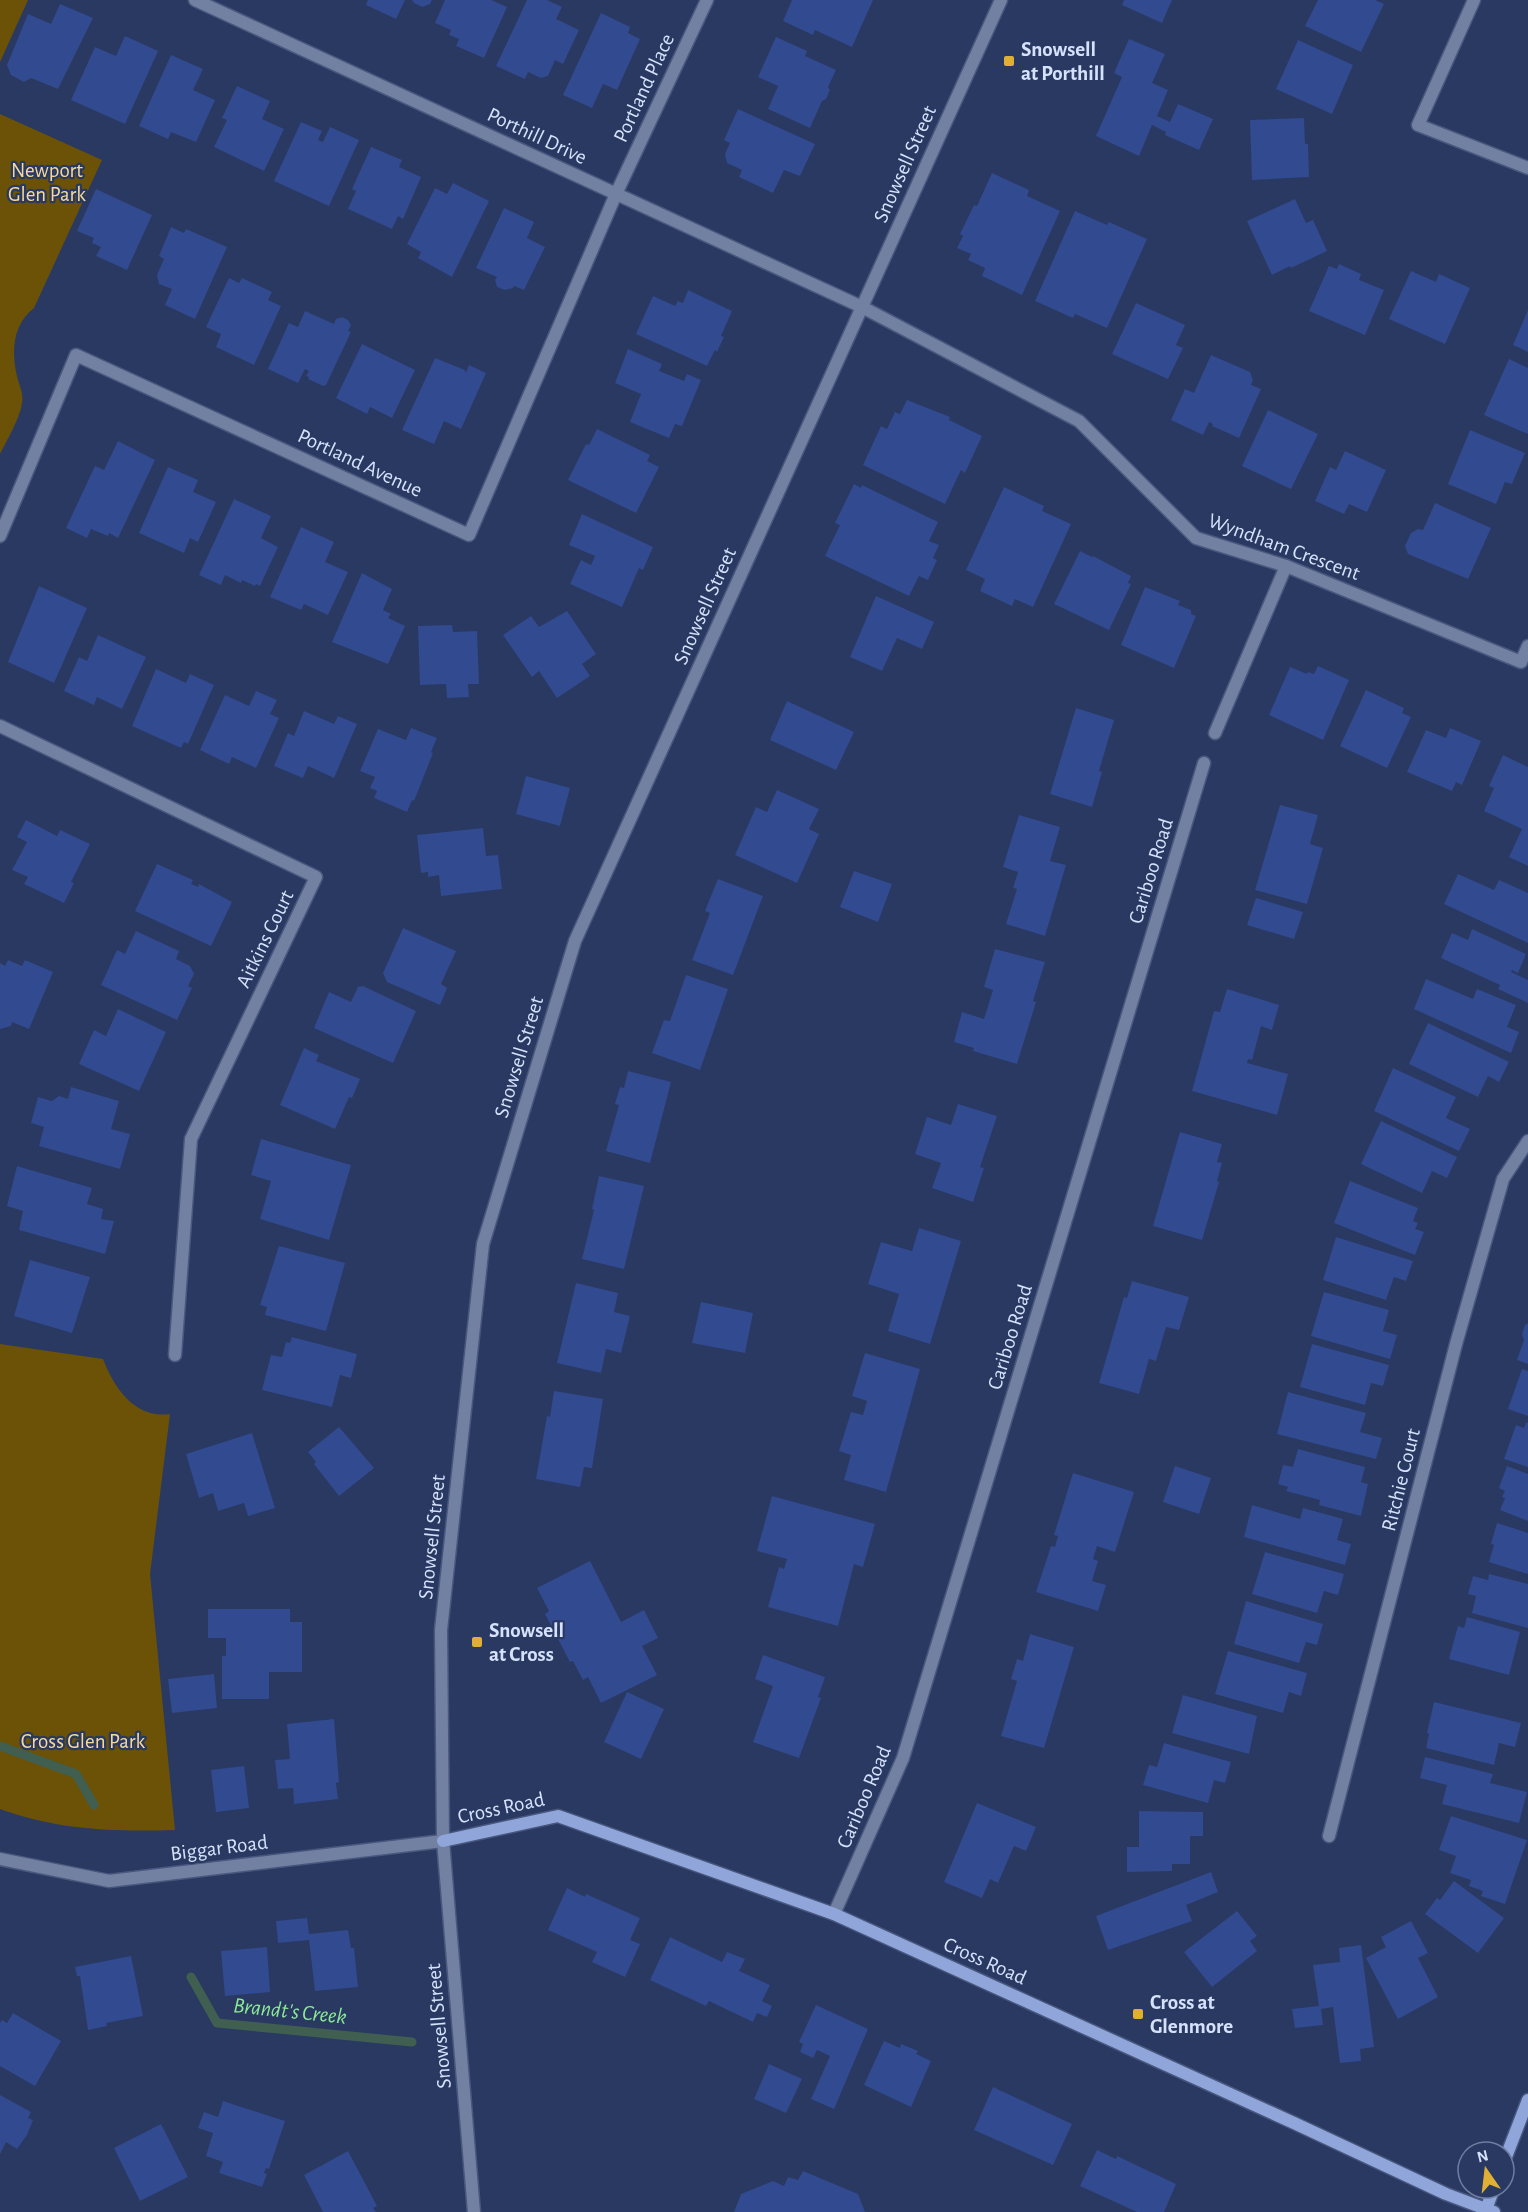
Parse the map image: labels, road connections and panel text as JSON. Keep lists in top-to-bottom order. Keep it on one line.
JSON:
{"streets":{"street":["Portland Place","Porthill Drive","Snowsell Street","Portland Avenue","Wyndham Crescent","Cariboo Road","Aitkins Court","Ritchie Court","Cross Road","Biggar Road"]},"crossings":[["Portland Place","Porthill Drive"],["Portland Place","Portland Avenue"],["Porthill Drive","Snowsell Street"],["Porthill Drive","Portland Avenue"],["Porthill Drive","Wyndham Crescent"],["Snowsell Street","Wyndham Crescent"],["Snowsell Street","Cross Road"],["Snowsell Street","Biggar Road"],["Cariboo Road","Cross Road"],["Cross Road","Biggar Road"]],"water":["Brandt's Creek"],"parks":["Newport Glen Park","Cross Glen Park"],"places":{"transit":["Snowsell at Porthill","Snowsell at Cross","Cross at Glenmore"]},"north":"top"}
